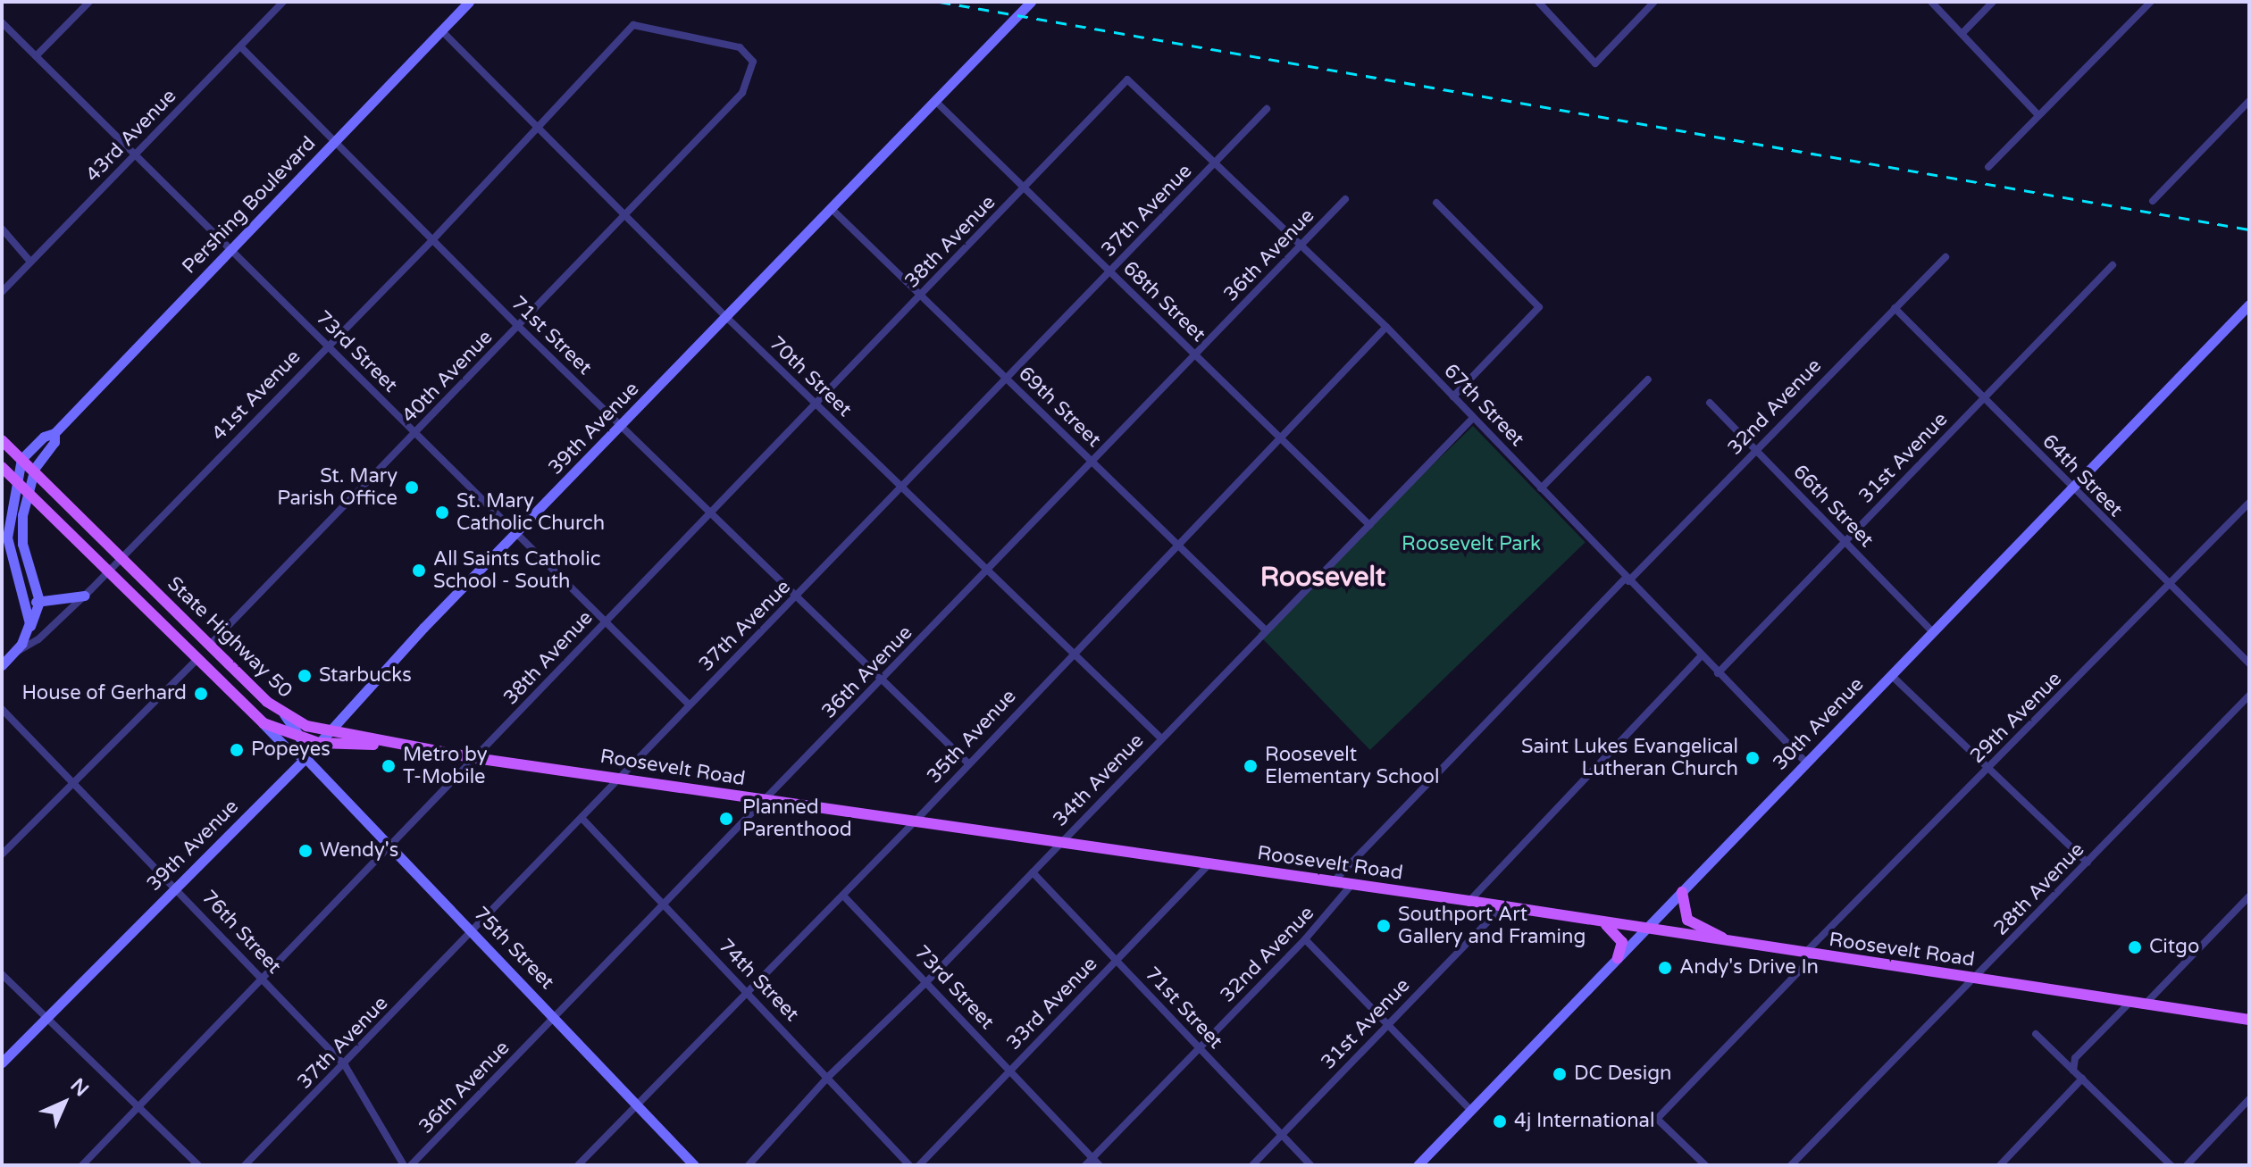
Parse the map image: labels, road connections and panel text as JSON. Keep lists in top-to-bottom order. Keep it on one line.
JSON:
{"streets":{"main road":["State Highway 50","Roosevelt Road"],"street":["43rd Avenue","Pershing Boulevard","37th Avenue","38th Avenue","36th Avenue","68th Street","71st Street","73rd Street","40th Avenue","70th Street","41st Avenue","67th Street","69th Street","32nd Avenue","39th Avenue","31st Avenue","64th Street","66th Street","29th Avenue","30th Avenue","35th Avenue","34th Avenue","28th Avenue","76th Street","75th Street","74th Street","33rd Avenue"]},"crossings":[["43rd Avenue","71st Street"],["43rd Avenue","73rd Street"],["Pershing Boulevard","71st Street"],["Pershing Boulevard","73rd Street"],["Pershing Boulevard","70th Street"],["Pershing Boulevard","State Highway 50"],["37th Avenue","68th Street"],["37th Avenue","71st Street"],["37th Avenue","73rd Street"],["37th Avenue","70th Street"],["37th Avenue","67th Street"],["37th Avenue","69th Street"],["37th Avenue","Roosevelt Road"],["37th Avenue","76th Street"],["37th Avenue","75th Street"],["37th Avenue","74th Street"],["38th Avenue","68th Street"],["38th Avenue","71st Street"],["38th Avenue","73rd Street"],["38th Avenue","70th Street"],["38th Avenue","67th Street"],["38th Avenue","69th Street"],["38th Avenue","Roosevelt Road"],["38th Avenue","76th Street"],["38th Avenue","75th Street"],["36th Avenue","68th Street"],["36th Avenue","71st Street"],["36th Avenue","70th Street"],["36th Avenue","67th Street"],["36th Avenue","69th Street"],["36th Avenue","Roosevelt Road"],["36th Avenue","75th Street"],["36th Avenue","74th Street"],["68th Street","39th Avenue"],["68th Street","35th Avenue"],["68th Street","34th Avenue"],["71st Street","40th Avenue"],["71st Street","41st Avenue"],["71st Street","32nd Avenue"],["71st Street","39th Avenue"],["71st Street","31st Avenue"],["71st Street","35th Avenue"],["71st Street","34th Avenue"],["71st Street","33rd Avenue"],["73rd Street","40th Avenue"],["73rd Street","41st Avenue"],["73rd Street","32nd Avenue"],["73rd Street","39th Avenue"],["73rd Street","35th Avenue"],["73rd Street","34th Avenue"],["73rd Street","33rd Avenue"],["40th Avenue","70th Street"],["40th Avenue","41st Avenue"],["40th Avenue","State Highway 50"],["70th Street","41st Avenue"],["70th Street","39th Avenue"],["70th Street","35th Avenue"],["70th Street","34th Avenue"],["41st Avenue","State Highway 50"],["67th Street","32nd Avenue"],["67th Street","31st Avenue"],["67th Street","30th Avenue"],["67th Street","35th Avenue"],["67th Street","34th Avenue"],["69th Street","39th Avenue"],["69th Street","35th Avenue"],["69th Street","34th Avenue"],["32nd Avenue","64th Street"],["32nd Avenue","66th Street"],["32nd Avenue","Roosevelt Road"],["39th Avenue","State Highway 50"],["39th Avenue","76th Street"],["39th Avenue","75th Street"],["31st Avenue","64th Street"],["31st Avenue","66th Street"],["31st Avenue","Roosevelt Road"],["64th Street","29th Avenue"],["64th Street","30th Avenue"],["66th Street","30th Avenue"],["State Highway 50","Roosevelt Road"],["State Highway 50","75th Street"],["29th Avenue","Roosevelt Road"],["30th Avenue","Roosevelt Road"],["35th Avenue","Roosevelt Road"],["35th Avenue","75th Street"],["35th Avenue","74th Street"],["Roosevelt Road","34th Avenue"],["Roosevelt Road","28th Avenue"],["Roosevelt Road","33rd Avenue"],["34th Avenue","74th Street"]],"districts":["Roosevelt"],"parks":["Roosevelt Park"],"places":["St. Mary Parish Office","St. Mary Catholic Church","All Saints Catholic School - South","Starbucks","House of Gerhard","Popeyes","Saint Lukes Evangelical Lutheran Church","Metro by T-Mobile","Roosevelt Elementary School","Planned Parenthood","Wendy's","Southport Art Gallery and Framing","Citgo","Andy's Drive In","DC Design","4j International"],"north":"top right"}
